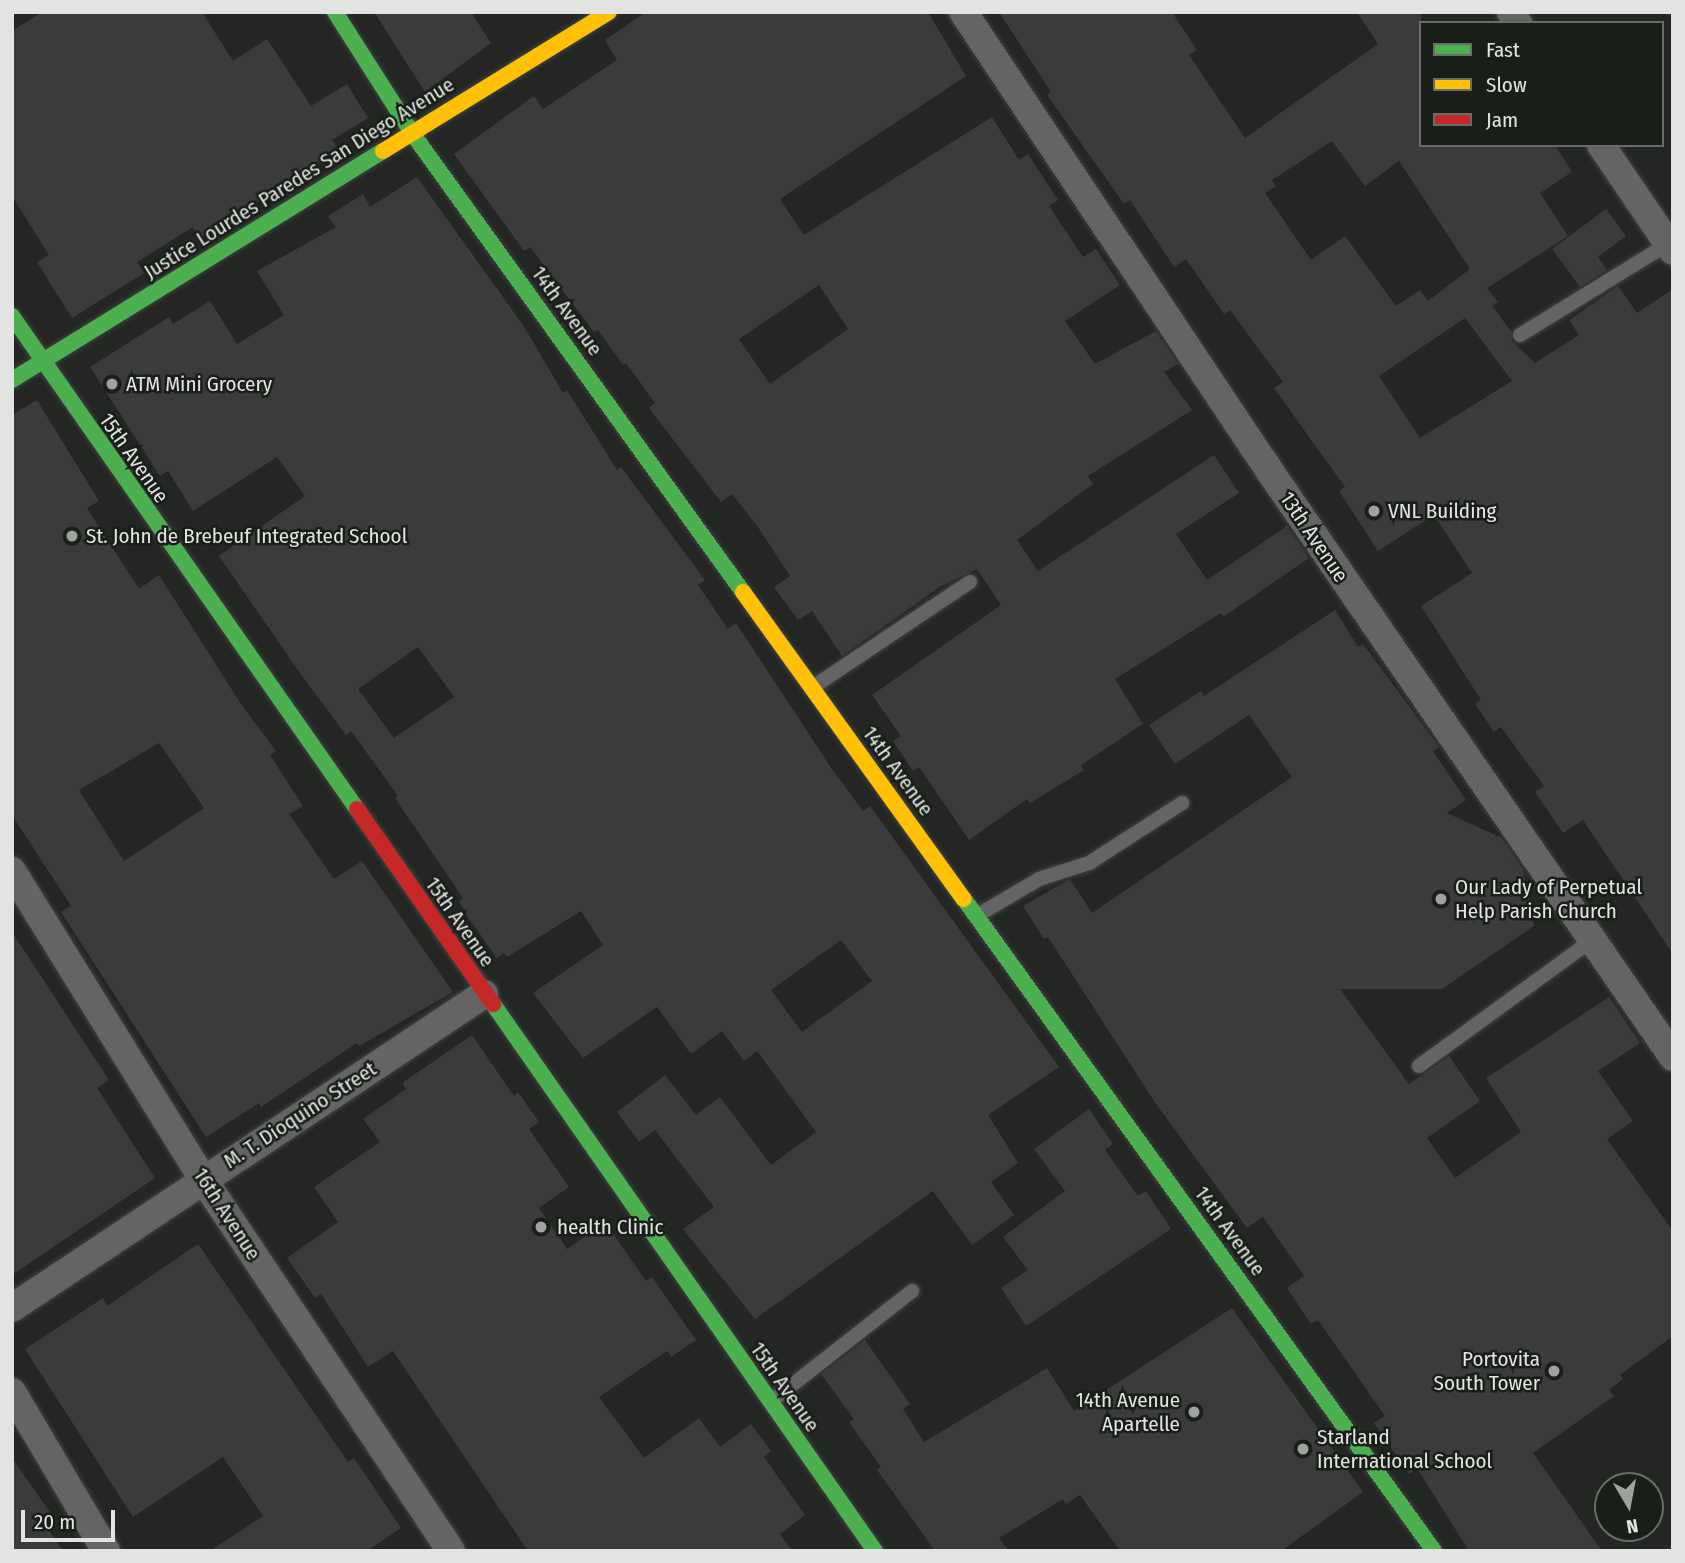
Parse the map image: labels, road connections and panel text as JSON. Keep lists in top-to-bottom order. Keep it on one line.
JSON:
{"streets":{"street":["Justice Lourdes Paredes San Diego Avenue","14th Avenue","15th Avenue","13th Avenue","M. T. Dioquino Street","16th Avenue"]},"crossings":[["Justice Lourdes Paredes San Diego Avenue","14th Avenue"],["Justice Lourdes Paredes San Diego Avenue","15th Avenue"],["15th Avenue","M. T. Dioquino Street"],["M. T. Dioquino Street","16th Avenue"]],"places":["ATM Mini Grocery","VNL Building","St. John de Brebeuf Integrated School","Our Lady of Perpetual Help Parish Church","health Clinic","Portovita South Tower","14th Avenue Apartelle","Starland International School"],"legend":["Fast","Slow","Jam"],"scale_bar":"20 m","north":"bottom"}
